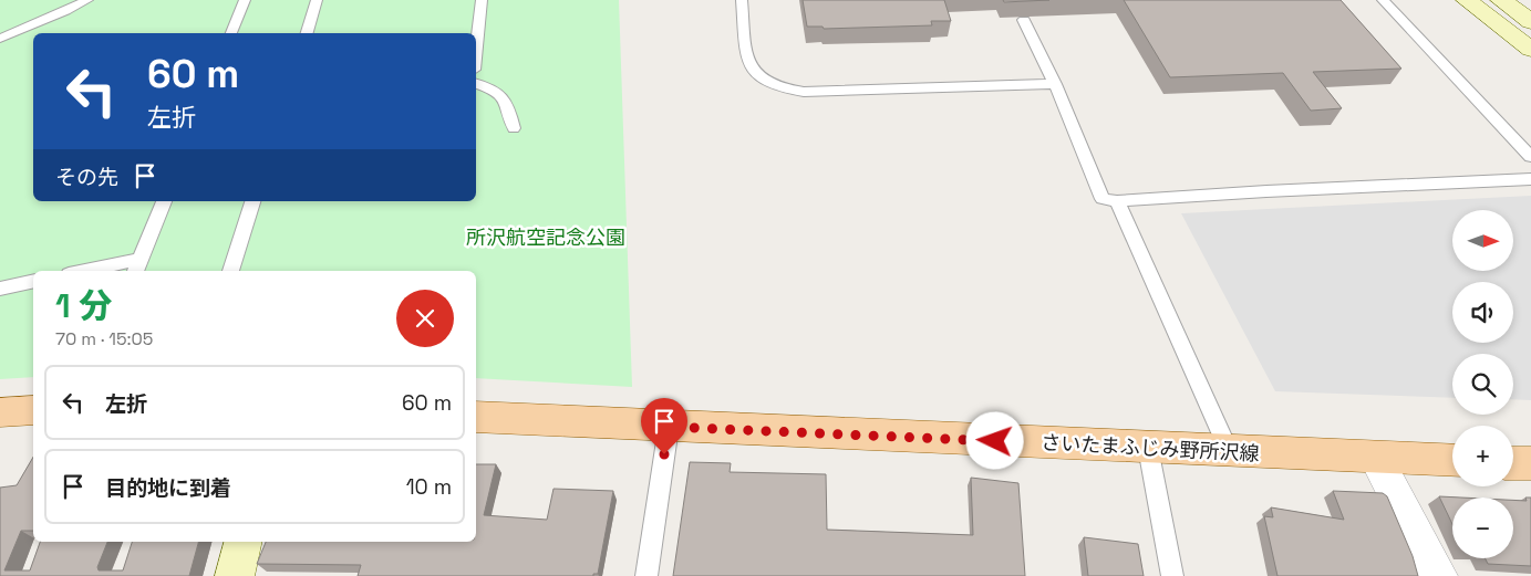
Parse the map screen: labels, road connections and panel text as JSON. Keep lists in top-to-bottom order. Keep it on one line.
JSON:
{"streets":{"main road":["さいたまふじみ野所沢線"]},"parks":["所沢航空記念公園"],"north":"right","page":{"turn":["60 m","左折"],"then":"その先","map_buttons":["+","−"],"heading":["1 分","70 m · 15:05"],"list":[{"name":"左折","value":"60 m"},{"name":"目的地に到着","value":"10 m"}]}}
